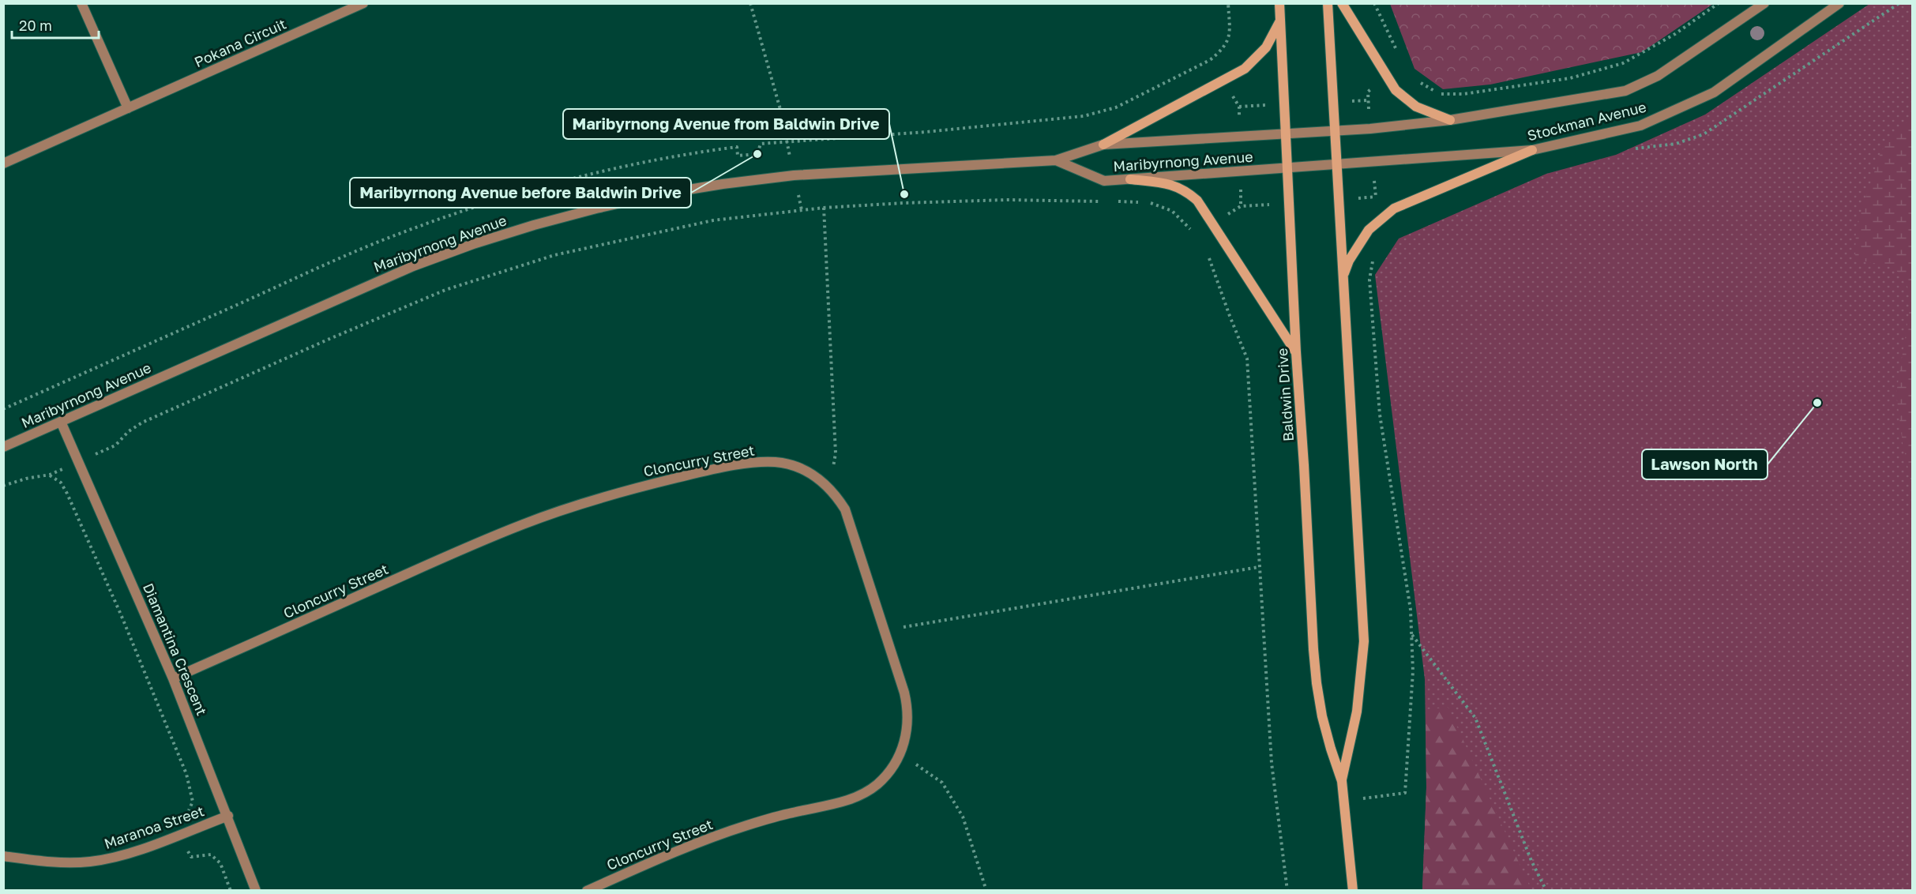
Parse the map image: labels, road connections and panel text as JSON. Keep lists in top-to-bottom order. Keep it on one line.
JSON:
{"streets":{"main road":["Baldwin Drive"],"street":["Pokana Circuit","Stockman Avenue","Maribyrnong Avenue","Cloncurry Street","Diamantina Crescent","Maranoa Street"]},"crossings":[["Stockman Avenue","Maribyrnong Avenue"],["Stockman Avenue","Baldwin Drive"],["Maribyrnong Avenue","Baldwin Drive"],["Maribyrnong Avenue","Diamantina Crescent"],["Cloncurry Street","Diamantina Crescent"],["Diamantina Crescent","Maranoa Street"]],"places":["Maribyrnong Avenue before Baldwin Drive","Maribyrnong Avenue from Baldwin Drive","Lawson North"],"scale_bar":"20 m"}
